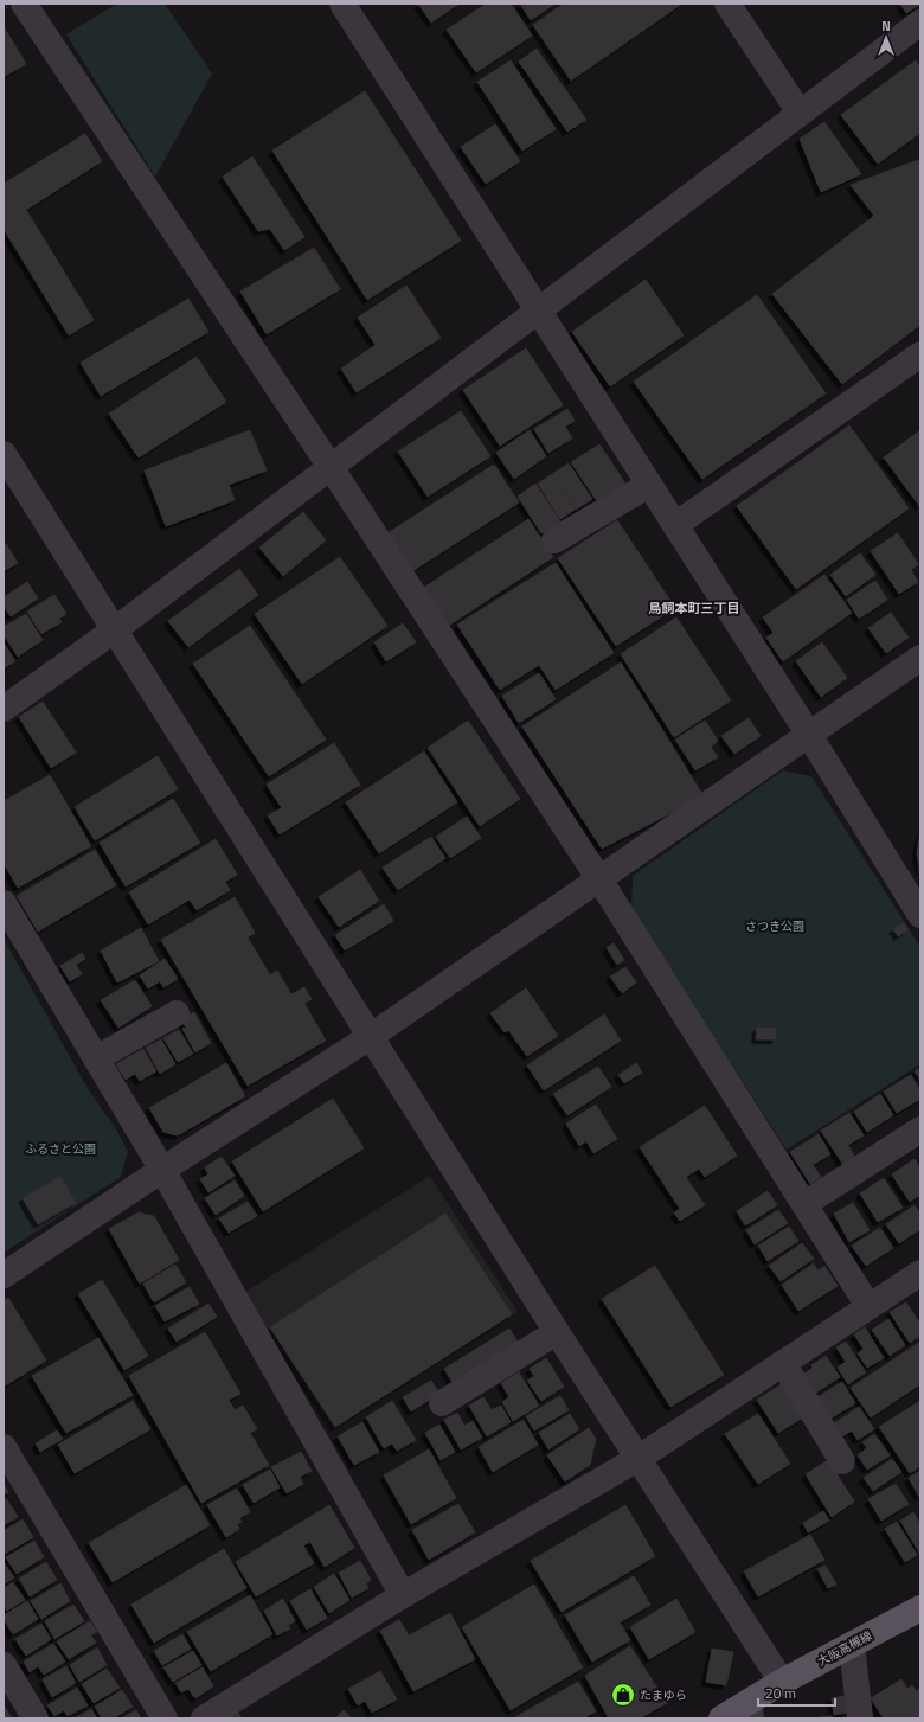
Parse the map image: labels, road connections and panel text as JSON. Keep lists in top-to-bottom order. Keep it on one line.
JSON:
{"streets":{"main road":["大阪高槻線"]},"districts":["鳥飼本町三丁目"],"parks":["さつき公園","ふるさと公園"],"places":{"shop":["たまゆら"]},"scale_bar":"20 m","north":"top"}
